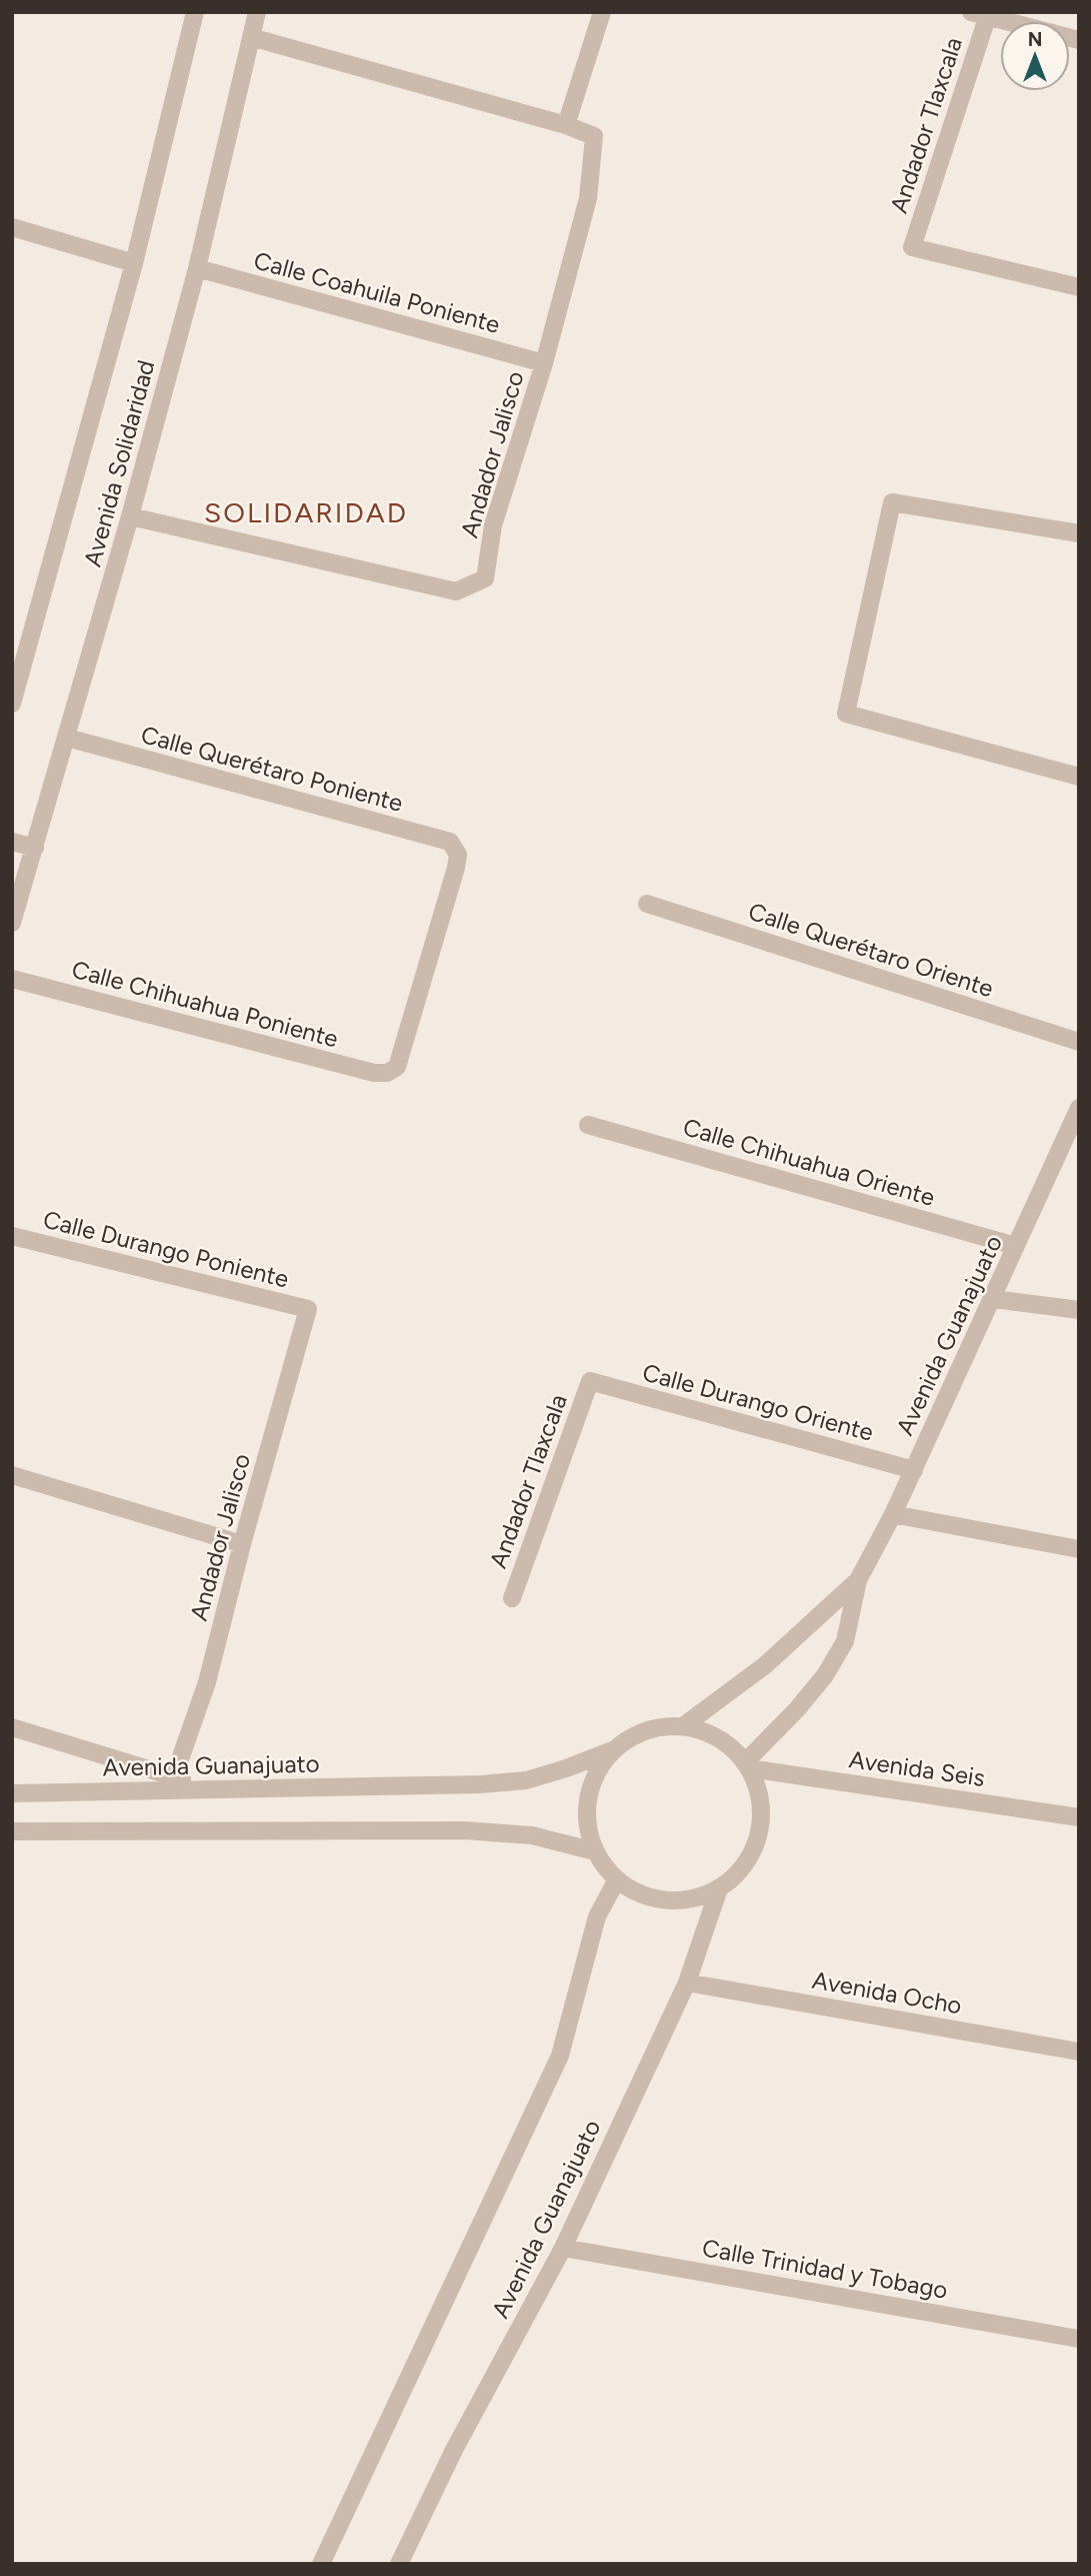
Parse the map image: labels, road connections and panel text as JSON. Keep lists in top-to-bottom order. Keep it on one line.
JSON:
{"streets":{"street":["Andador Tlaxcala","Calle Coahuila Poniente","Andador Jalisco","Avenida Solidaridad","Calle Querétaro Poniente","Calle Querétaro Oriente","Calle Chihuahua Poniente","Calle Chihuahua Oriente","Calle Durango Poniente","Avenida Guanajuato","Calle Durango Oriente","Avenida Seis","Avenida Ocho","Calle Trinidad y Tobago"]},"crossings":[["Andador Tlaxcala","Calle Durango Oriente"],["Calle Coahuila Poniente","Andador Jalisco"],["Calle Coahuila Poniente","Avenida Solidaridad"],["Andador Jalisco","Avenida Solidaridad"],["Andador Jalisco","Calle Durango Poniente"],["Avenida Solidaridad","Calle Querétaro Poniente"],["Calle Querétaro Poniente","Calle Chihuahua Poniente"],["Calle Chihuahua Oriente","Avenida Guanajuato"],["Avenida Guanajuato","Calle Durango Oriente"],["Avenida Guanajuato","Avenida Seis"],["Avenida Guanajuato","Avenida Ocho"],["Avenida Guanajuato","Calle Trinidad y Tobago"]],"districts":["SOLIDARIDAD"],"north":"top"}
